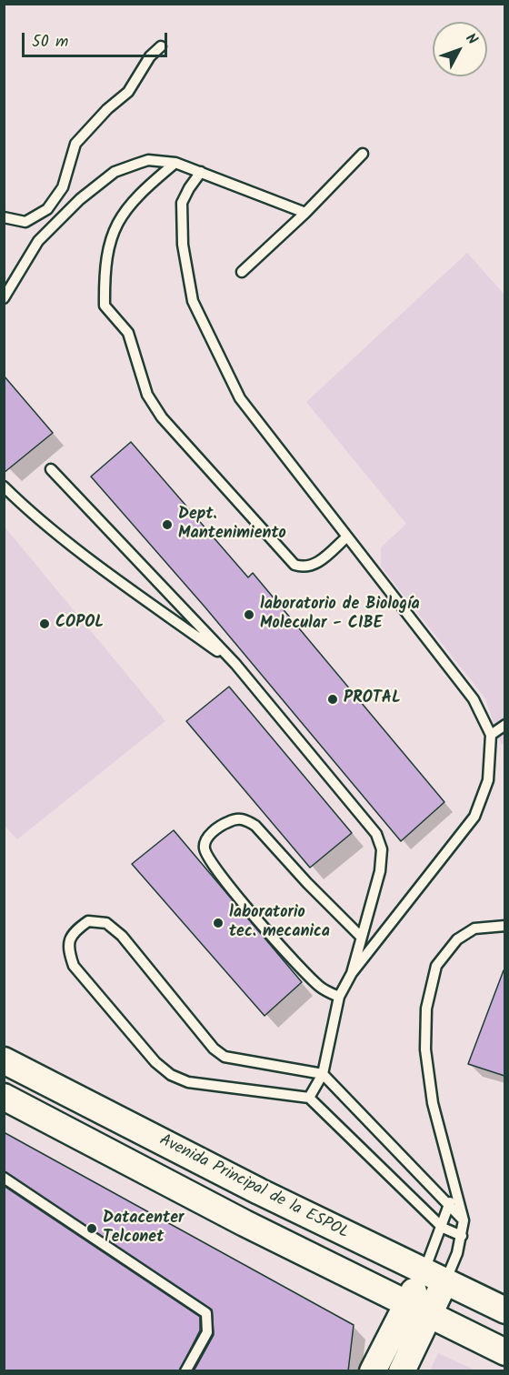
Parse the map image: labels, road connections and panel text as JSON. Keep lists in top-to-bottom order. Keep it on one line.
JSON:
{"streets":{"street":["Avenida Principal de la ESPOL"]},"places":["Dept. Mantenimiento","laboratorio de Biología Molecular - CIBE","COPOL","PROTAL","laboratorio tec. mecanica","Datacenter Telconet"],"scale_bar":"50 m","north":"top right"}
